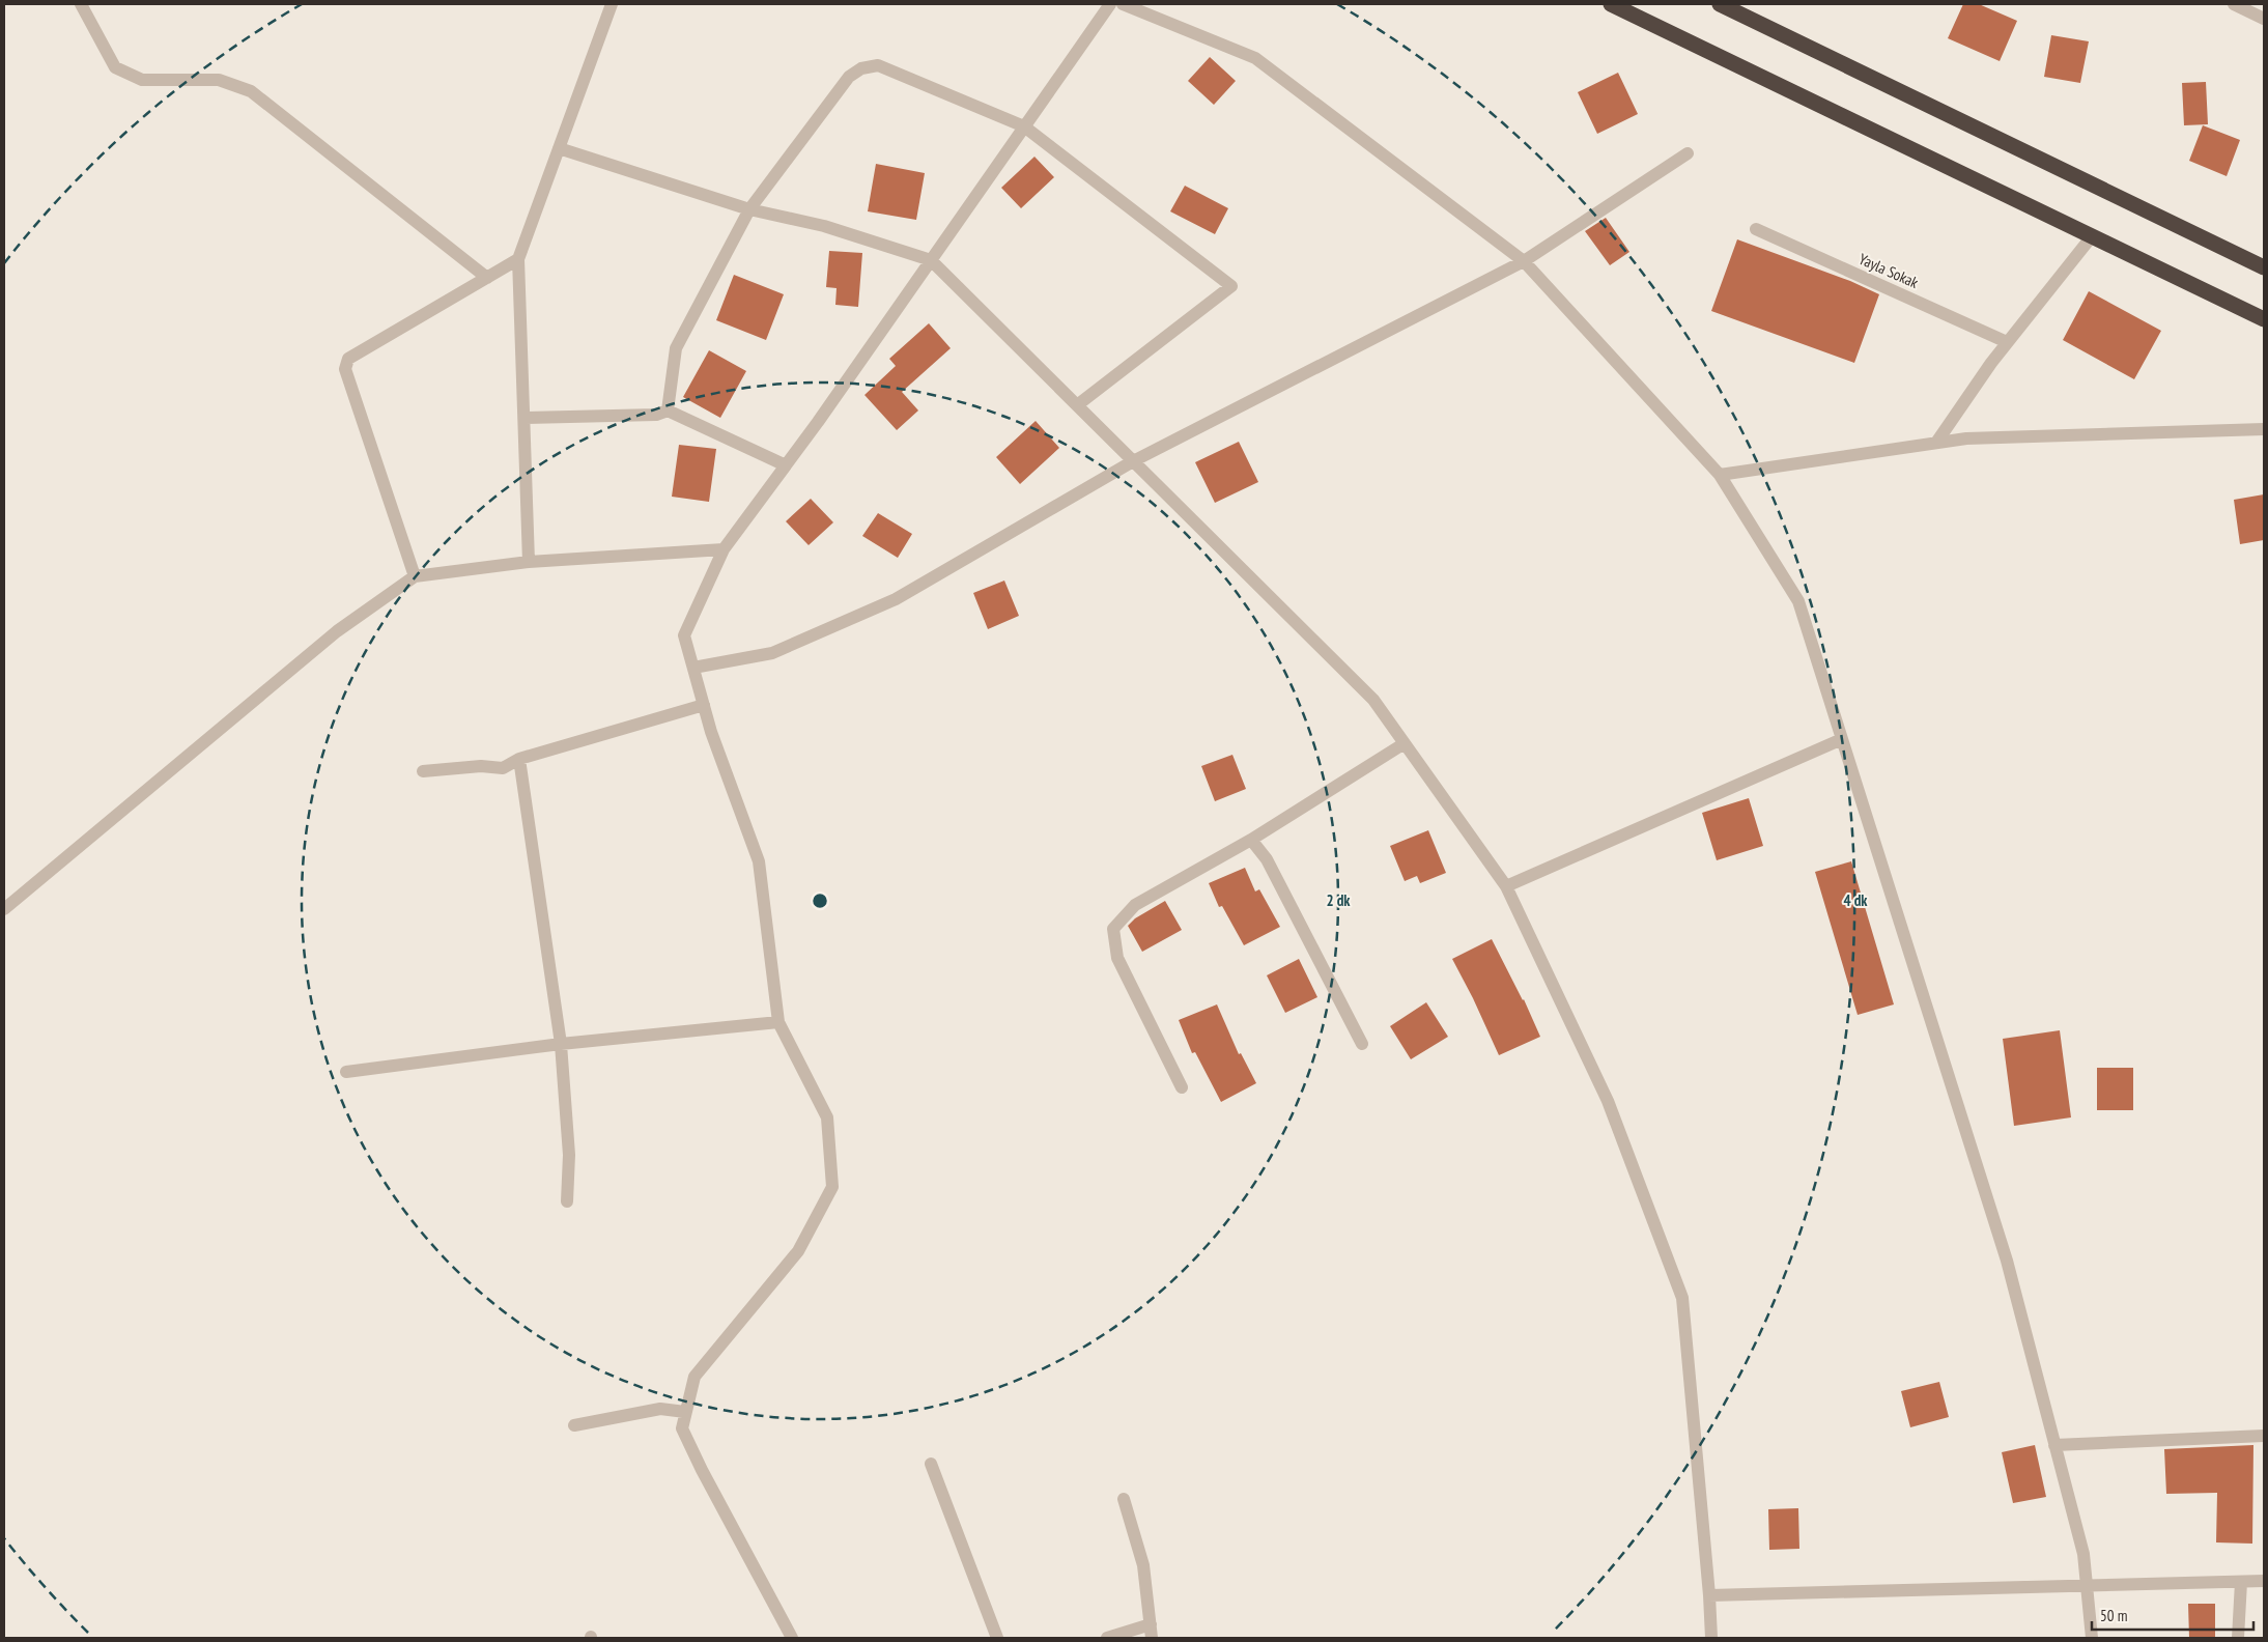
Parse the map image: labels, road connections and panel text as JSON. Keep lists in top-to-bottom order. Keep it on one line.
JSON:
{"streets":{"street":["Yayla Sokak"]},"scale_bar":"50 m","rings":["2 dk","4 dk"]}
